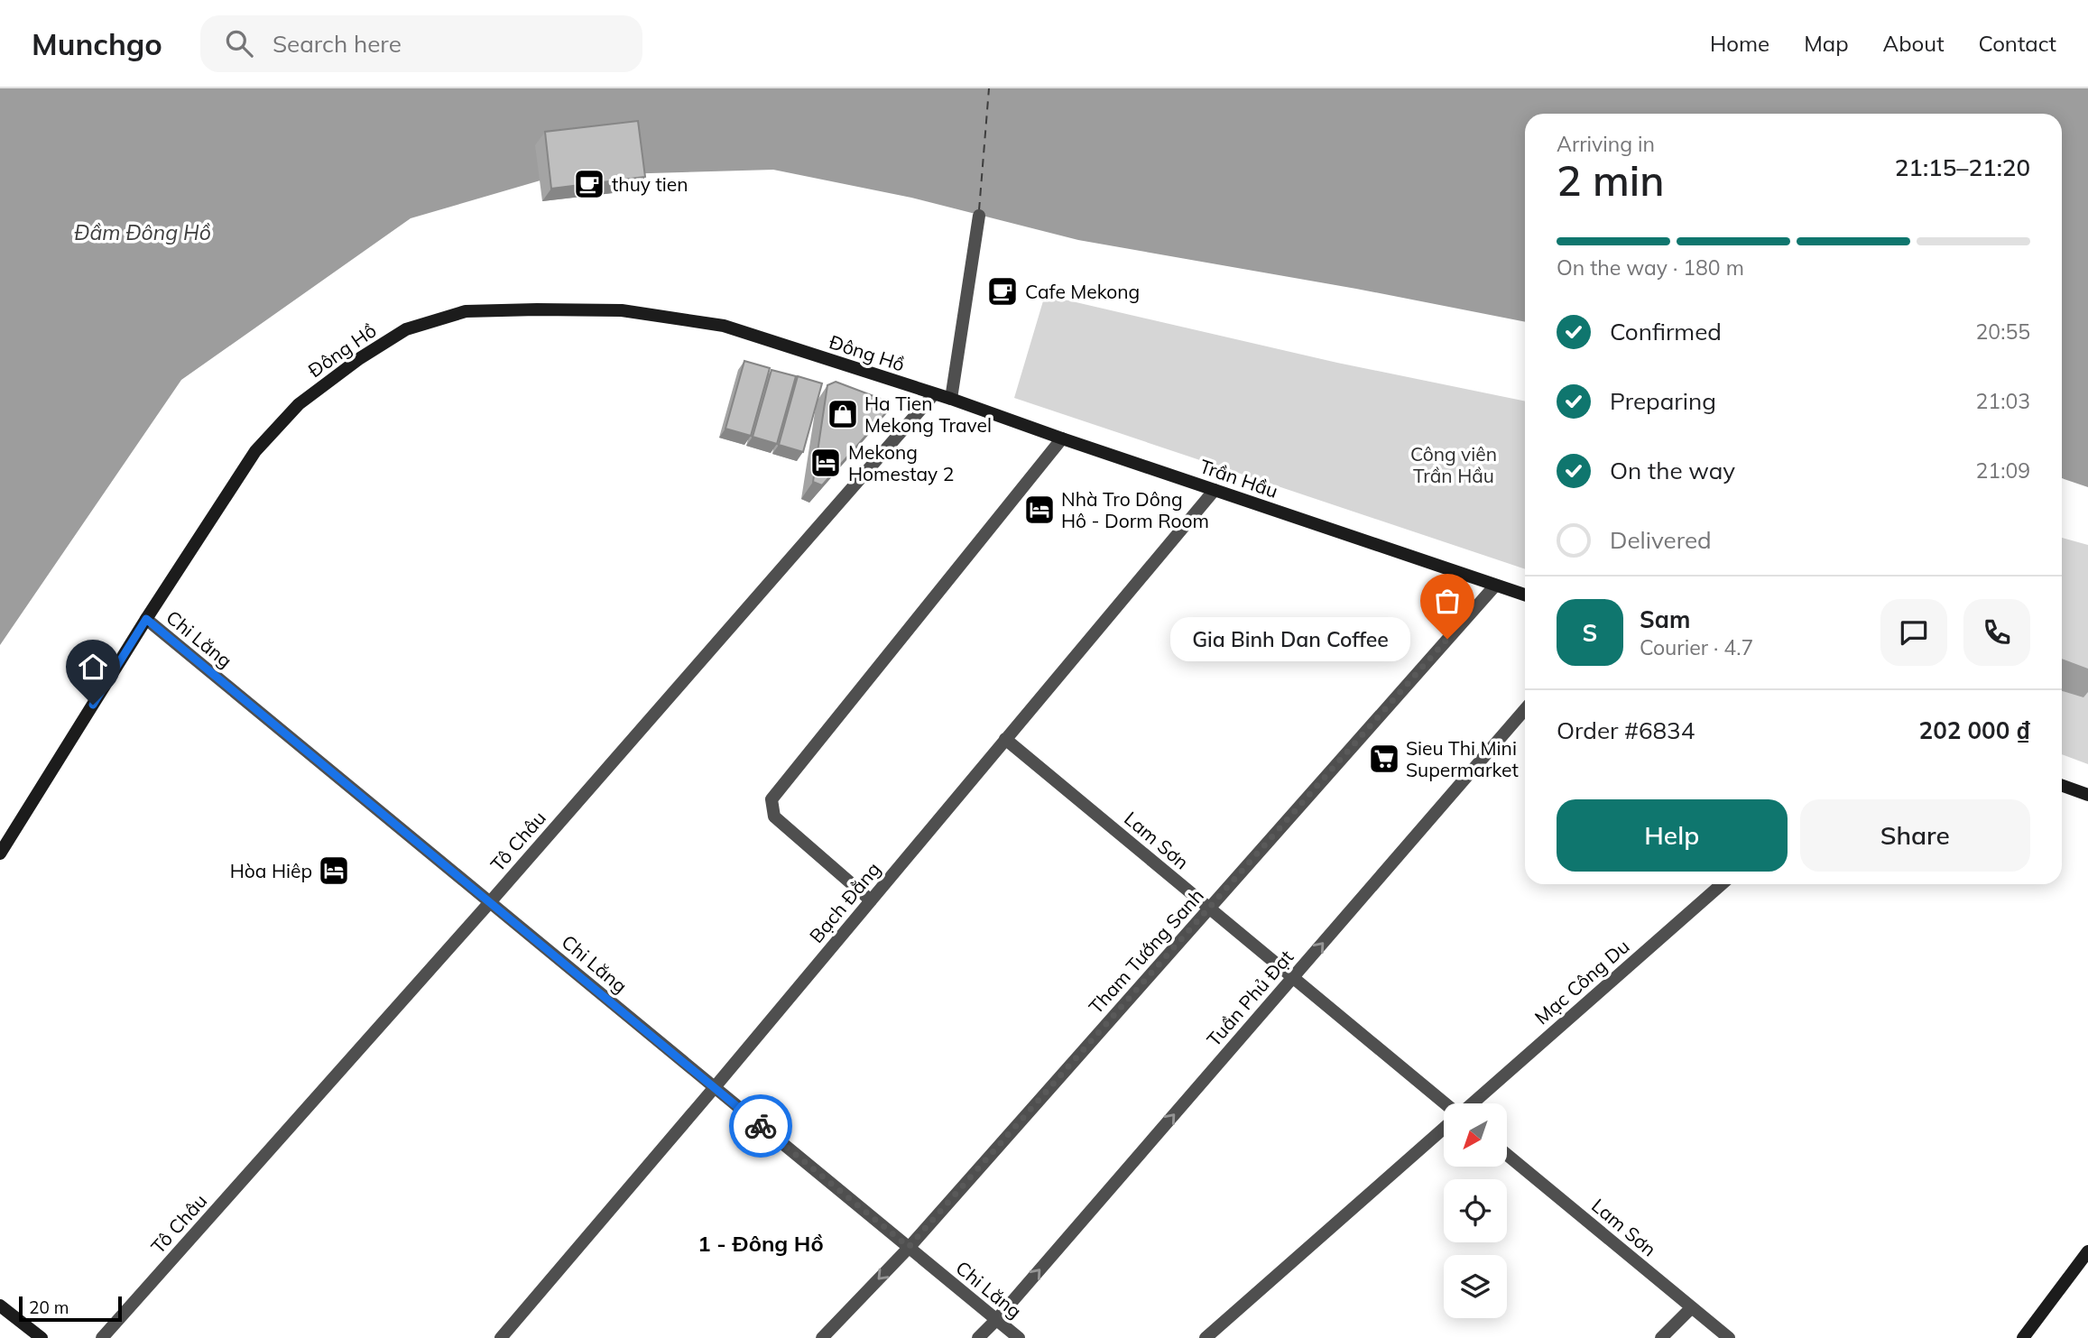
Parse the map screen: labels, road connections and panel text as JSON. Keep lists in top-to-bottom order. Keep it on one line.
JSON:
{"streets":{"street":["Đông Hồ","Trần Hầu","Chi Lăng","Lam Sơn","Tô Châu","Bạch Đằng","Tham Tướng Sanh","Mạc Công Du","Tuần Phủ Đạt"]},"crossings":[["Đông Hồ","Trần Hầu"],["Đông Hồ","Chi Lăng"],["Đông Hồ","Tô Châu"],["Trần Hầu","Tô Châu"],["Trần Hầu","Bạch Đằng"],["Trần Hầu","Tham Tướng Sanh"],["Chi Lăng","Tô Châu"],["Chi Lăng","Bạch Đằng"],["Chi Lăng","Tham Tướng Sanh"],["Chi Lăng","Tuần Phủ Đạt"],["Lam Sơn","Bạch Đằng"],["Lam Sơn","Tham Tướng Sanh"],["Lam Sơn","Tuần Phủ Đạt"]],"one_way":["Tuần Phủ Đạt"],"districts":["1 - Đông Hồ"],"water":["Đầm Đông Hồ"],"parks":["Công viên Trần Hầu"],"places":{"cafe":["thuy tien","Cafe Mekong"],"shop":["Ha Tien Mekong Travel"],"hotel":["Mekong Homestay 2","Nhà Tro Dông Hô - Dorm Room","Hòa Hiêp"],"other":["Gia Binh Dan Coffee"],"supermarket":["Sieu Thi Mini Supermarket"]},"scale_bar":"20 m","north":"bottom left","page":{"header":"Munchgo","search":"Search here","nav":["Home","Map","About","Contact"],"heading":["2 min","Arriving in","21:15–21:20"],"panel":["Sam","Courier · 4.7","Order #6834","202 000 ₫"],"bar":"On the way · 180 m","list":[["Confirmed","20:55"],["Preparing","21:03"],["On the way","21:09"],"Delivered"],"round":"S","bubble":"Gia Binh Dan Coffee","buttons":["Help","Share"],"scale":"20 m"}}
